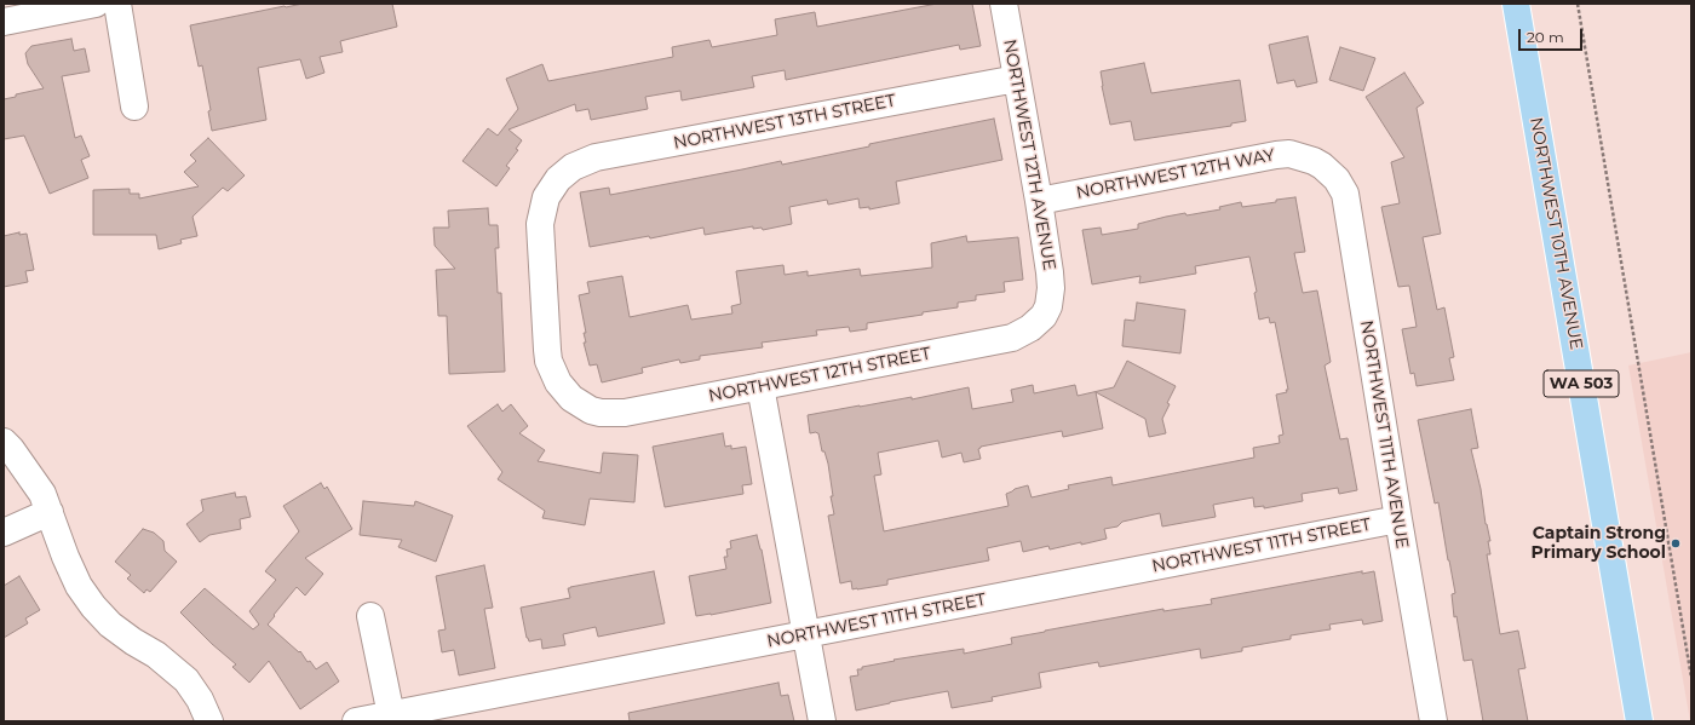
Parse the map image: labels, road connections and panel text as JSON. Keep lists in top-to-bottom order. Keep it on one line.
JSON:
{"streets":{"main road":["NORTHWEST 10TH AVENUE","WA 503"],"street":["NORTHWEST 13TH STREET","NORTHWEST 12TH AVENUE","NORTHWEST 12TH WAY","NORTHWEST 12TH STREET","NORTHWEST 11TH AVENUE","NORTHWEST 11TH STREET"]},"crossings":[["NORTHWEST 13TH STREET","NORTHWEST 12TH AVENUE"],["NORTHWEST 13TH STREET","NORTHWEST 12TH STREET"],["NORTHWEST 12TH AVENUE","NORTHWEST 12TH WAY"],["NORTHWEST 12TH AVENUE","NORTHWEST 12TH STREET"],["NORTHWEST 12TH WAY","NORTHWEST 11TH AVENUE"],["NORTHWEST 11TH AVENUE","NORTHWEST 11TH STREET"]],"places":["Captain Strong Primary School"],"scale_bar":"20 m"}
